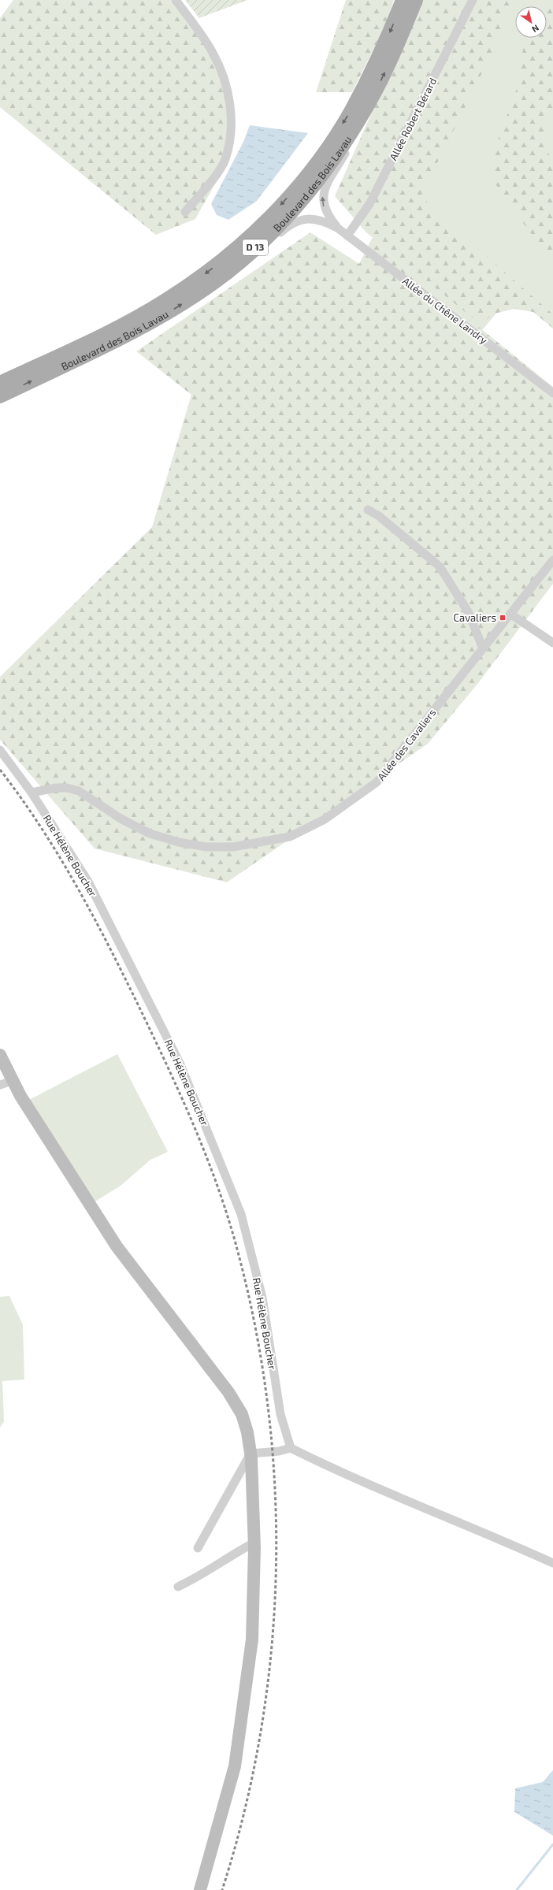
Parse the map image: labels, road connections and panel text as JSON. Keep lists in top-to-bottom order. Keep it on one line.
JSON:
{"streets":{"main road":["Boulevard des Bois Lavau","D 13"],"street":["Allée Robert Bérard","Allée du Chêne Landry","Allée des Cavaliers","Rue Hélène Boucher"]},"crossings":[["Allée Robert Bérard","Allée du Chêne Landry"],["Boulevard des Bois Lavau","Allée du Chêne Landry"],["Allée des Cavaliers","Rue Hélène Boucher"]],"places":{"transit":["Cavaliers"]},"north":"bottom right"}
